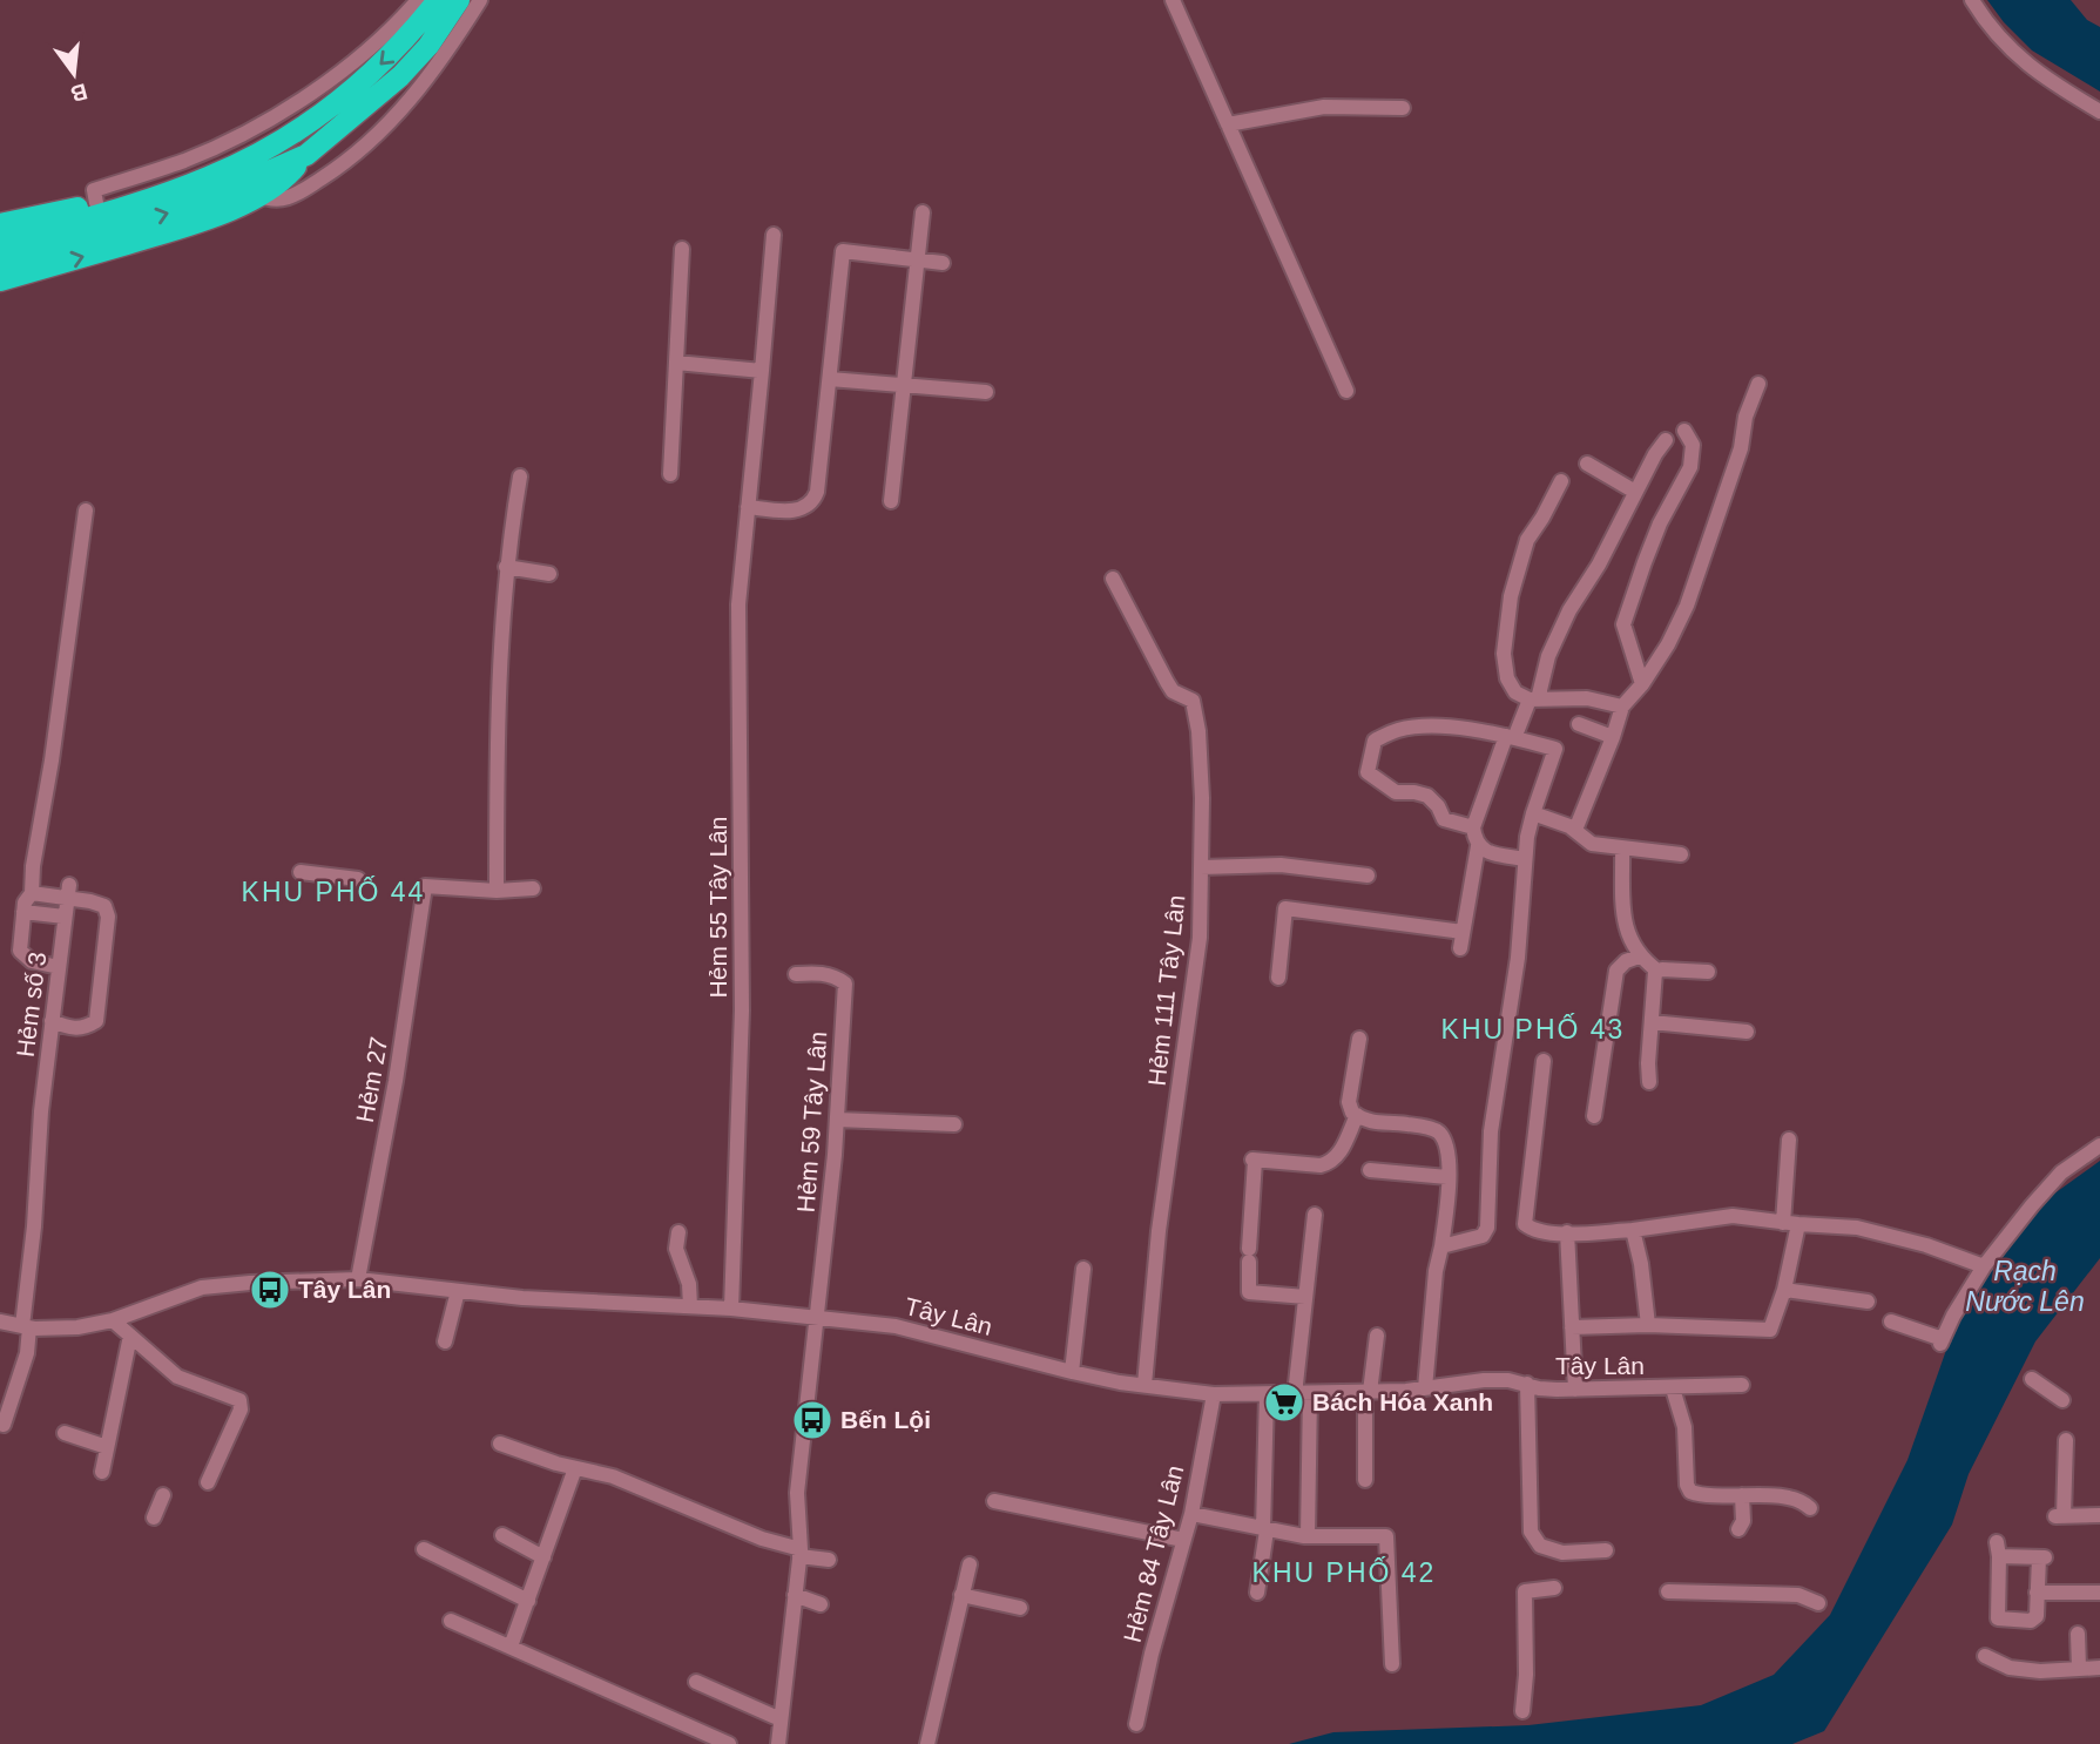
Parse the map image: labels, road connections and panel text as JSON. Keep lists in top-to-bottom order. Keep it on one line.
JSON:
{"streets":{"street":["Hẻm 55 Tây Lân","Hẻm 111 Tây Lân","Hẻm số 3","Hẻm 27","Hẻm 59 Tây Lân","Tây Lân","Hẻm 84 Tây Lân"]},"crossings":[["Hẻm 55 Tây Lân","Tây Lân"],["Hẻm 111 Tây Lân","Tây Lân"],["Hẻm số 3","Tây Lân"],["Hẻm 27","Tây Lân"],["Hẻm 59 Tây Lân","Tây Lân"],["Tây Lân","Hẻm 84 Tây Lân"]],"districts":["KHU PHỐ 44","KHU PHỐ 43","KHU PHỐ 42"],"water":["Rạch Nước Lên"],"places":{"bus stop":["Tây Lân","Bến Lội"],"supermarket":["Bách Hóa Xanh"]},"north":"bottom"}
